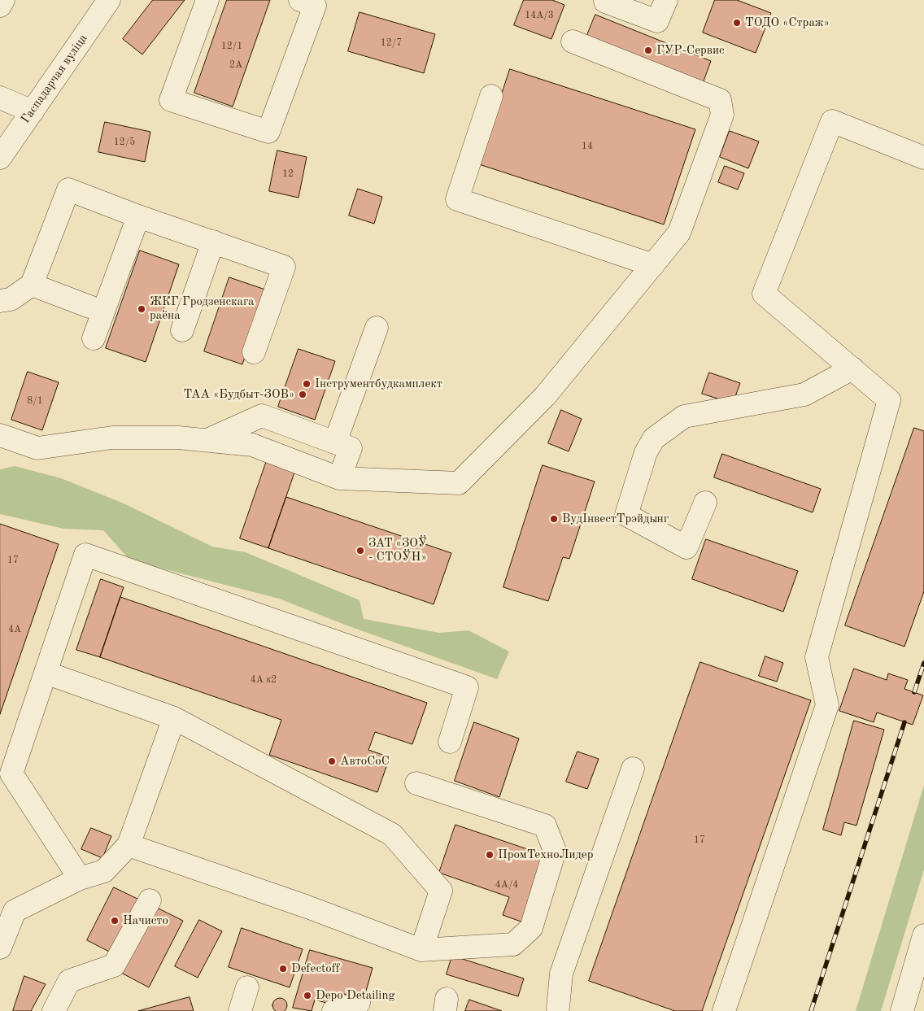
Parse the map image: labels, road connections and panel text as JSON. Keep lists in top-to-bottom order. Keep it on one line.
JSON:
{"streets":{"street":["Гаспадарчая вуліца"]},"places":["ТОДО «Страж»","ГУР-Сервис","ЖКГ Гродзенскага раёна","Інструментбудкамплект","ТАА «Будбыт-ЗОВ»","ВудІнвестТрэйдынг","ЗАТ «ЗОЎ - СТОЎН»","АвтоСоС","ПромТехноЛидер","Начисто","Defectoff","Depo Detailing"],"house_numbers":["14А/3","12/7","12/1","2А","12/5","14","12","8/1","17","4А","4А к2","17","4А/4"]}
